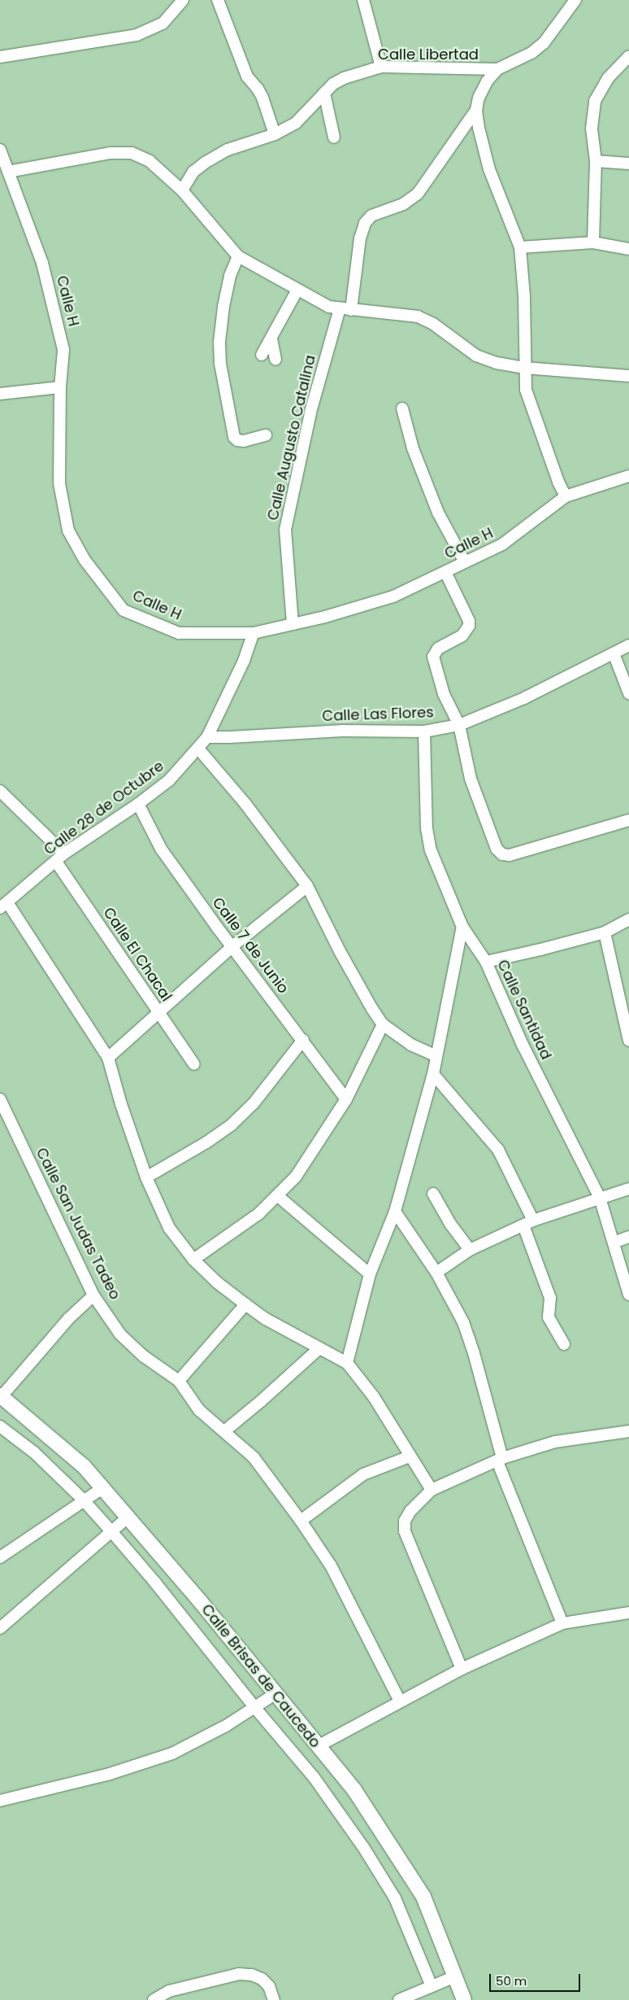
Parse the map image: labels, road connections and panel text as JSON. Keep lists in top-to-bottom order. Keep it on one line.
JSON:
{"streets":{"street":["Calle Libertad","Calle H","Calle Augusto Catalina","Calle Las Flores","Calle 28 de Octubre","Calle 7 de Junio","Calle El Chacal","Calle Santidad","Calle San Judas Tadeo","Calle Brisas de Caucedo"]},"crossings":[["Calle H","Calle Augusto Catalina"],["Calle H","Calle 28 de Octubre"],["Calle Las Flores","Calle 28 de Octubre"],["Calle Las Flores","Calle Santidad"],["Calle 28 de Octubre","Calle 7 de Junio"],["Calle 28 de Octubre","Calle El Chacal"]],"scale_bar":"50 m"}
